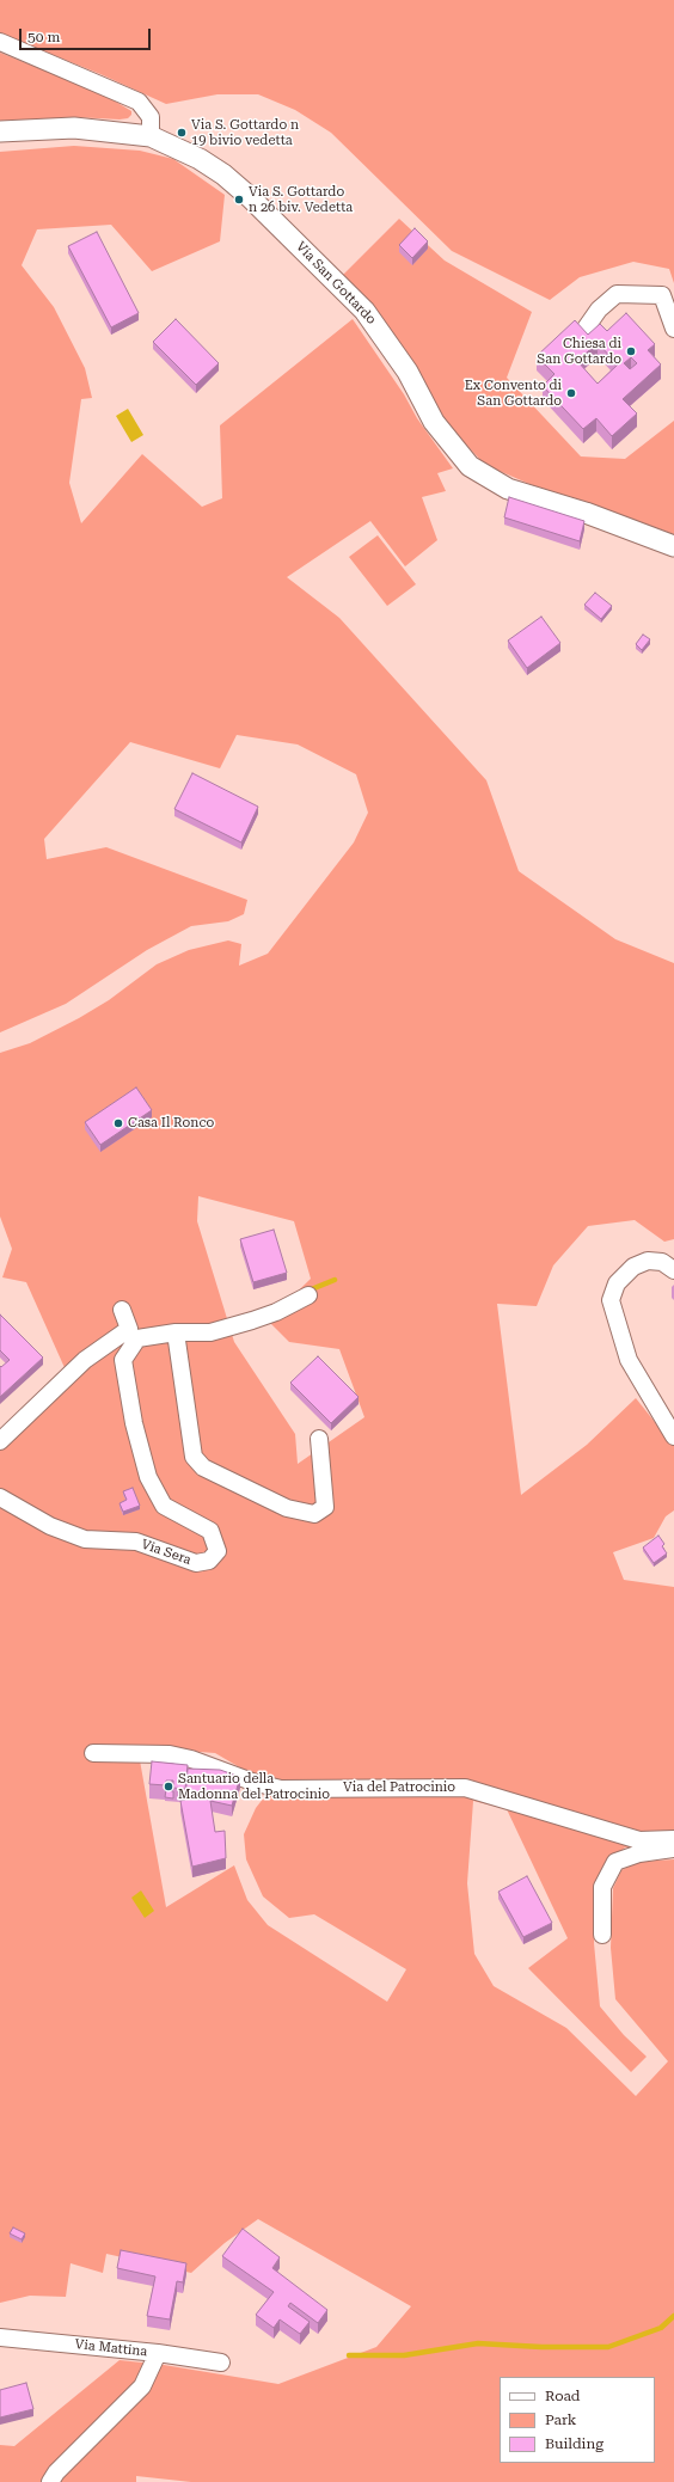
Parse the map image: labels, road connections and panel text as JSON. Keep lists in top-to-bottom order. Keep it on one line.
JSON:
{"streets":{"street":["Via San Gottardo","Via Sera","Via del Patrocinio","Via Mattina"]},"places":["Via S. Gottardo n 19 bivio vedetta","Via S. Gottardo n 26 biv. Vedetta","Chiesa di San Gottardo","Ex Convento di San Gottardo","Casa Il Ronco","Santuario della Madonna del Patrocinio"],"legend":["Road","Park","Building"],"scale_bar":"50 m"}
